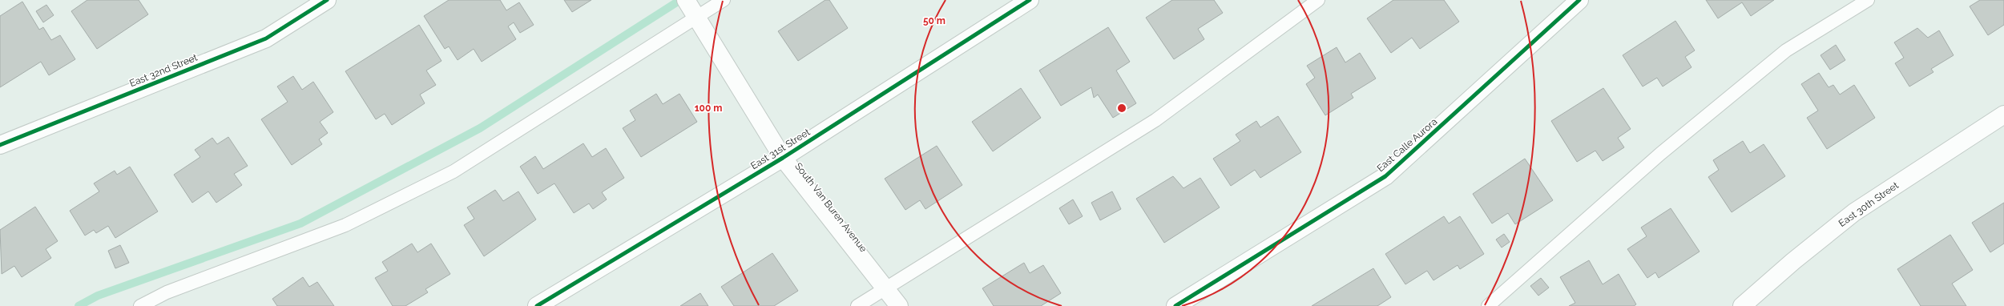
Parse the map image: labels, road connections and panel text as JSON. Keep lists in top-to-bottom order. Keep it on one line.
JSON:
{"streets":{"street":["East 32nd Street","East Calle Aurora","East 31st Street","East 30th Street","South Van Buren Avenue"]},"crossings":[["East 31st Street","South Van Buren Avenue"]],"rings":["50 m","100 m"]}
